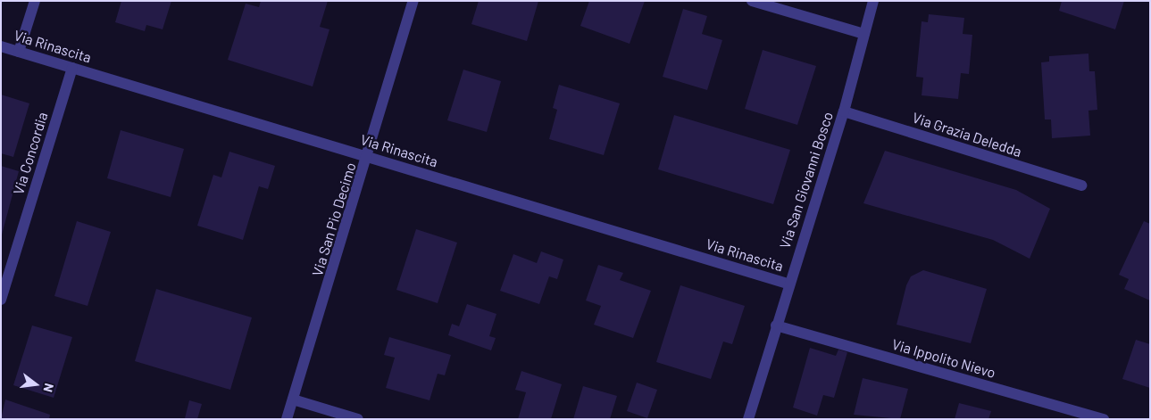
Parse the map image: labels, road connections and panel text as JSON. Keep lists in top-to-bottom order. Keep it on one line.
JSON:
{"streets":{"street":["Via Rinascita","Via Grazia Deledda","Via Concordia","Via San Giovanni Bosco","Via San Pio Decimo","Via Ippolito Nievo"]},"crossings":[["Via Rinascita","Via Concordia"],["Via Rinascita","Via San Giovanni Bosco"],["Via Rinascita","Via San Pio Decimo"],["Via Grazia Deledda","Via San Giovanni Bosco"],["Via San Giovanni Bosco","Via Ippolito Nievo"]],"north":"right"}
